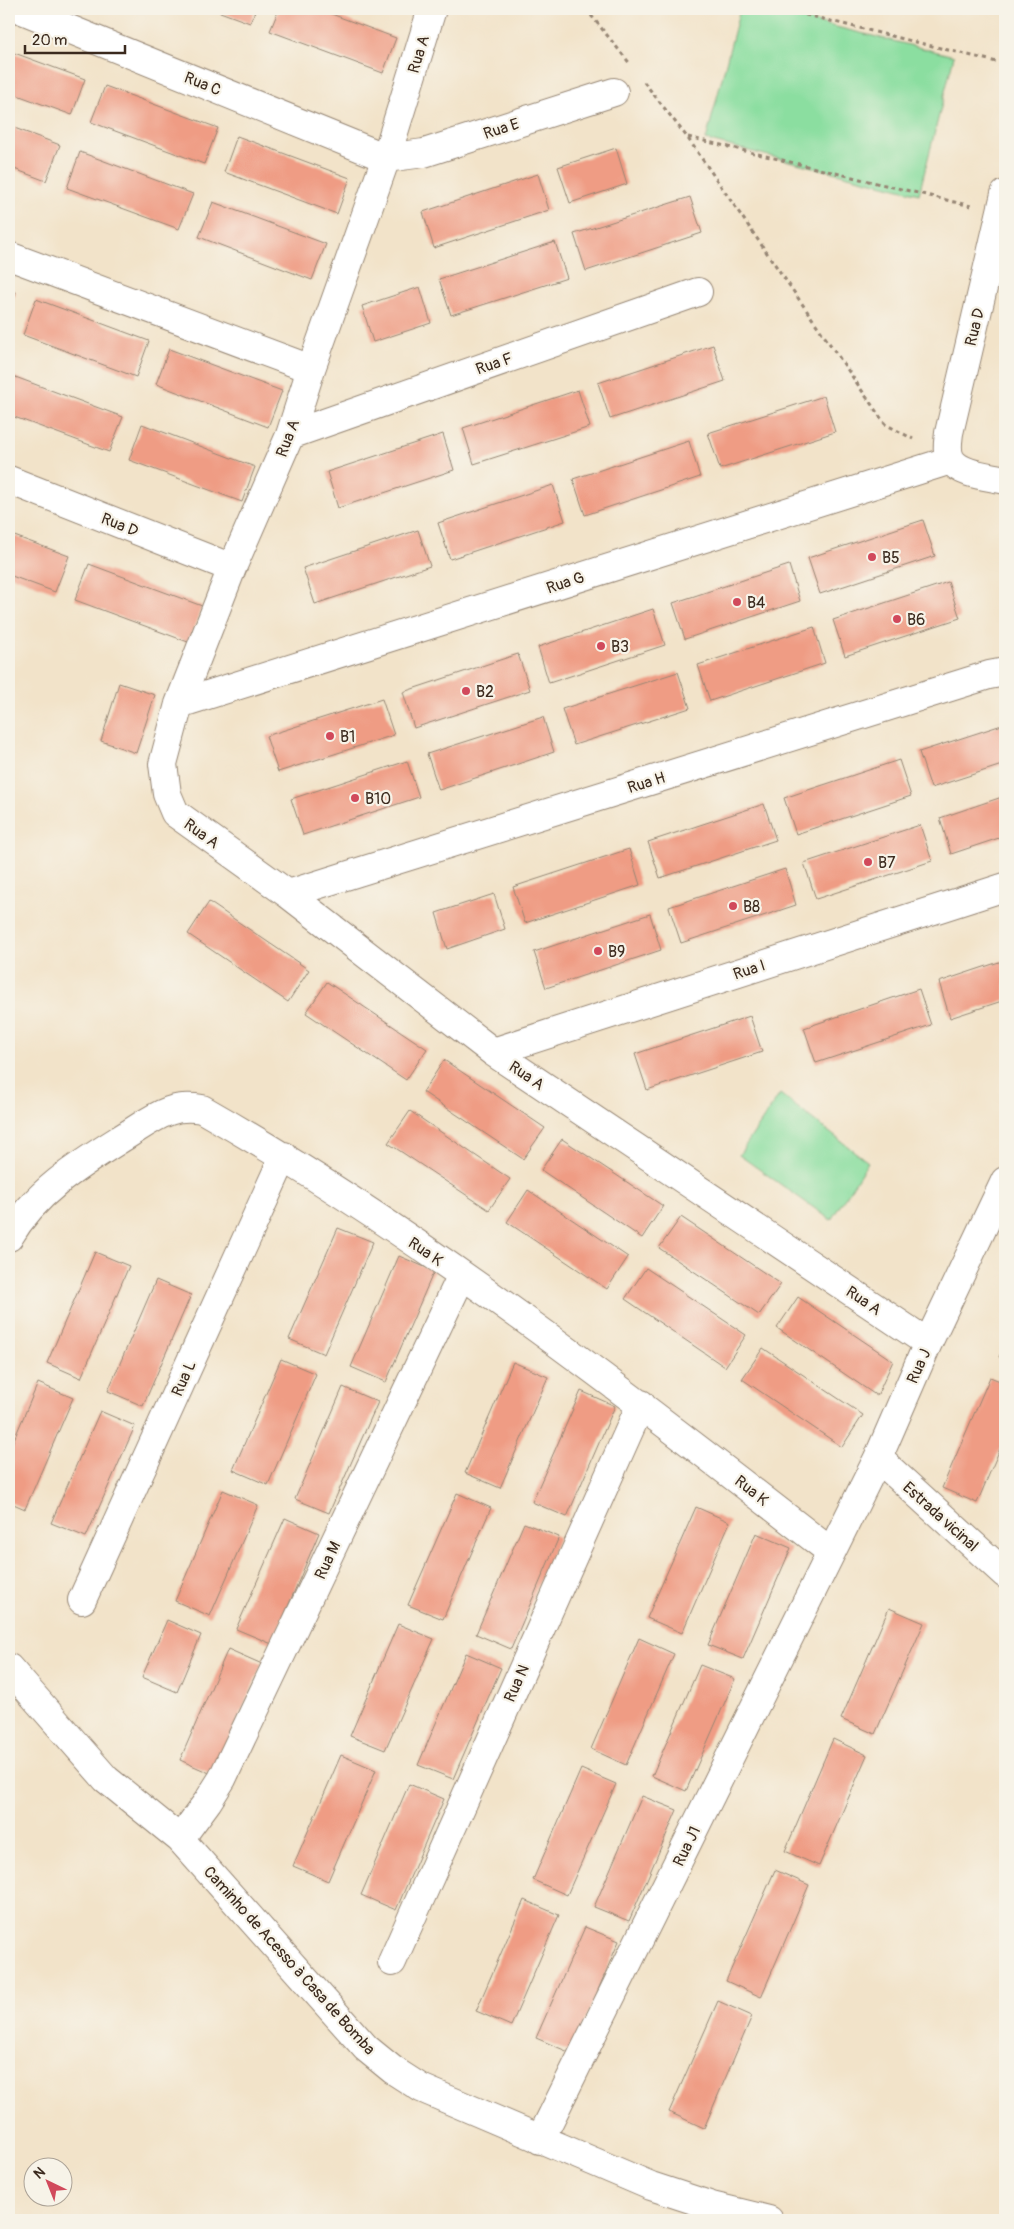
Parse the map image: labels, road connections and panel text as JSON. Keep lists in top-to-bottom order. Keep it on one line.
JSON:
{"streets":{"street":["Rua A","Rua C","Rua E","Rua D","Rua F","Rua G","Rua H","Rua I","Rua K","Rua J","Rua L","Estrada vicinal","Rua M","Rua N","Rua J1","Caminho de Acesso à Casa de Bomba"]},"crossings":[["Rua A","Rua C"],["Rua A","Rua E"],["Rua A","Rua D"],["Rua A","Rua F"],["Rua A","Rua G"],["Rua A","Rua H"],["Rua A","Rua I"],["Rua A","Rua J"],["Rua C","Rua E"],["Rua D","Rua G"],["Rua K","Rua J"],["Rua K","Rua L"],["Rua K","Rua M"],["Rua K","Rua N"],["Rua K","Rua J1"],["Rua J","Estrada vicinal"],["Rua J","Rua J1"],["Rua M","Caminho de Acesso à Casa de Bomba"],["Rua J1","Caminho de Acesso à Casa de Bomba"]],"places":["B5","B4","B6","B3","B2","B1","B10","B7","B8","B9"],"scale_bar":"20 m","north":"top left"}
